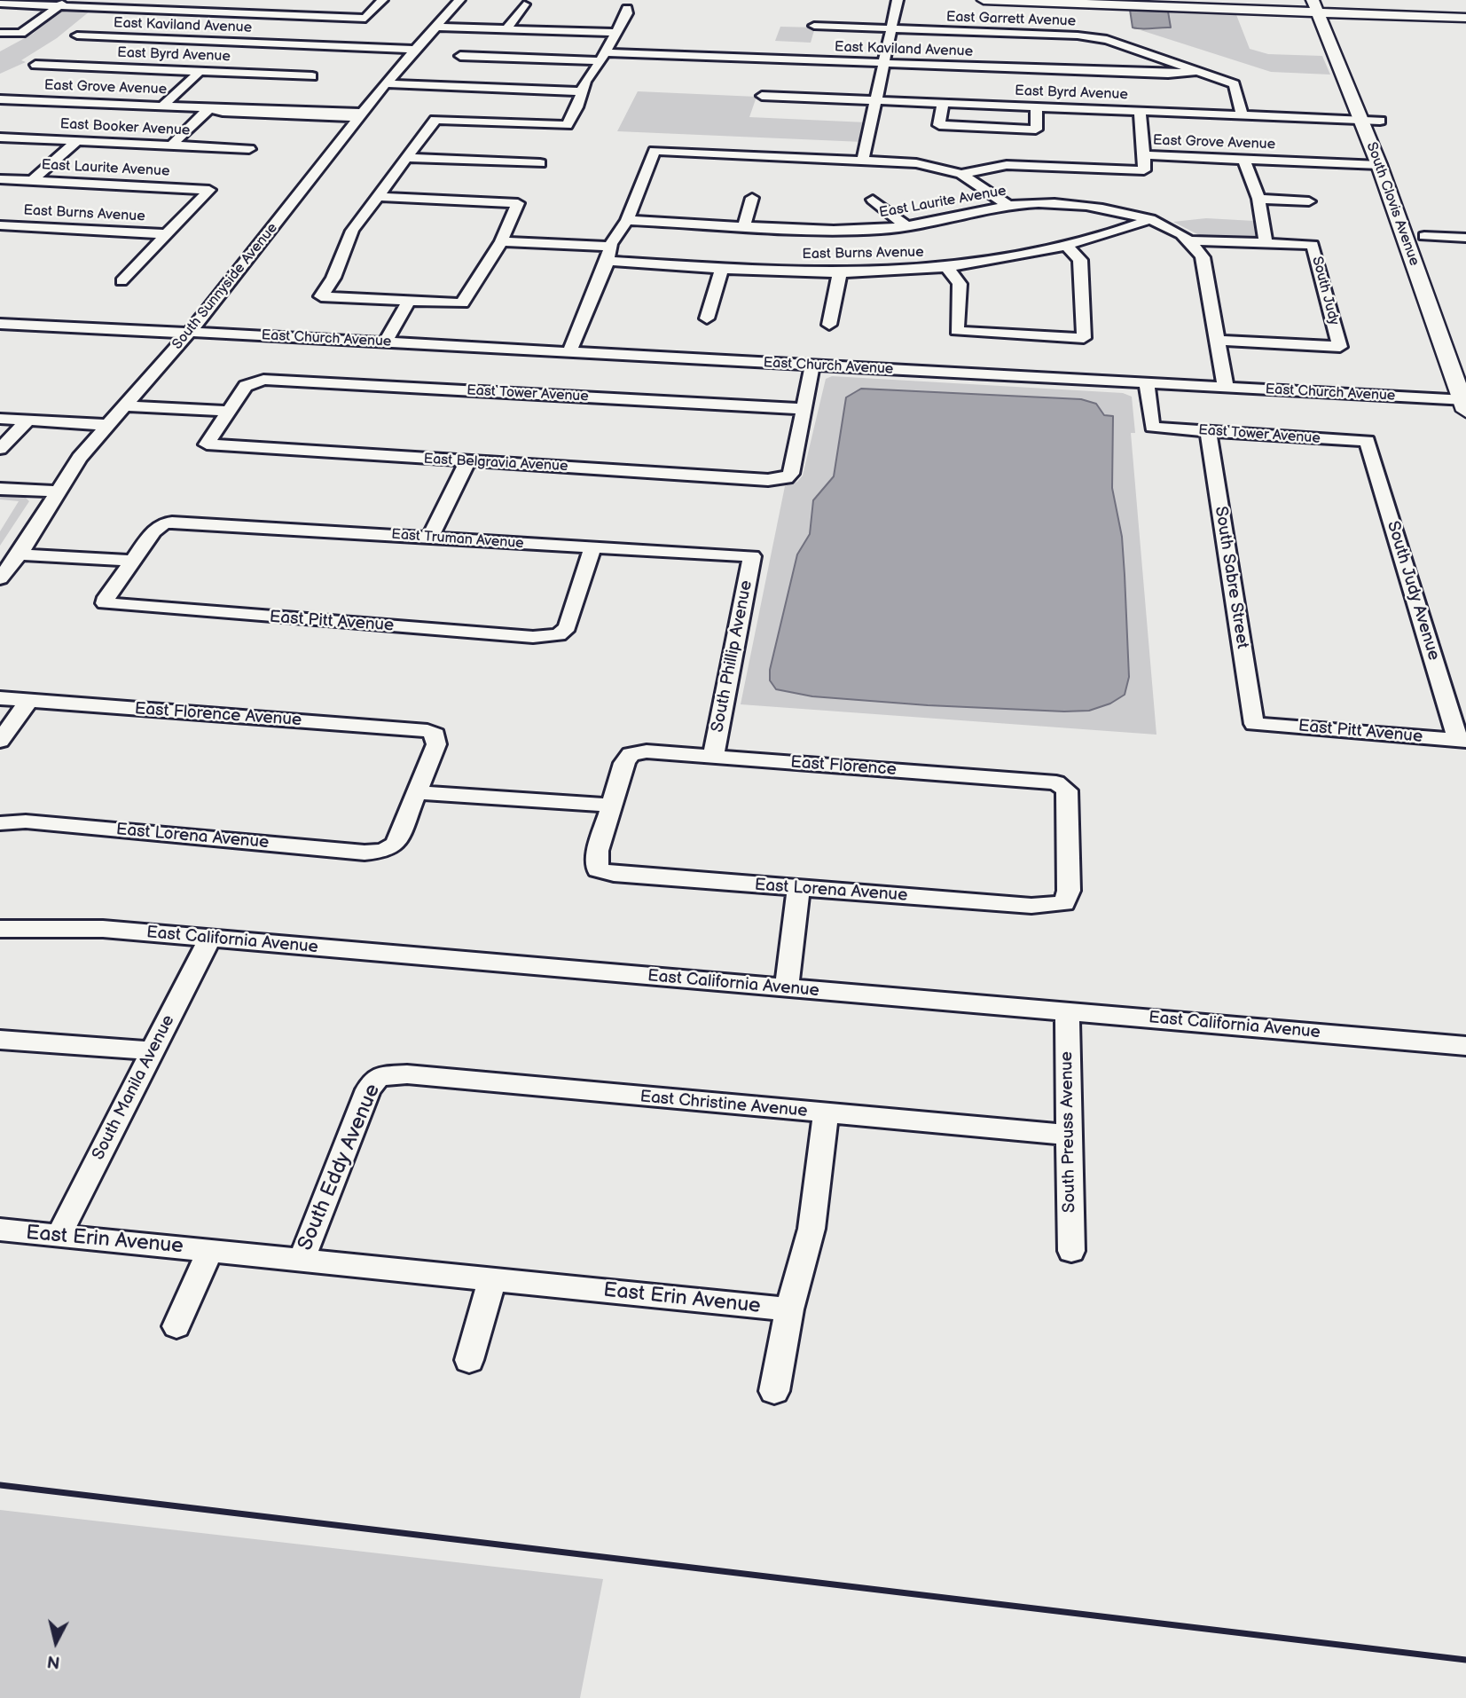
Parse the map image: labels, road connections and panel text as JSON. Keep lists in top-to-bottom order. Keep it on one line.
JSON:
{"streets":{"main road":["South Clovis Avenue"],"street":["East Garrett Avenue","East Kaviland Avenue","East Byrd Avenue","East Grove Avenue","East Booker Avenue","East Laurite Avenue","East Burns Avenue","South Sunnyside Avenue","South Judy","East Church Avenue","East Tower Avenue","East Belgravia Avenue","East Truman Avenue","South Sabre Street","South Judy Avenue","East Pitt Avenue","South Phillip Avenue","East Florence Avenue","East Florence","East Lorena Avenue","East California Avenue","South Manila Avenue","East Christine Avenue","South Preuss Avenue","South Eddy Avenue","East Erin Avenue"]},"crossings":[["East Garrett Avenue","East Kaviland Avenue"],["East Kaviland Avenue","South Sunnyside Avenue"],["East Byrd Avenue","South Clovis Avenue"],["East Grove Avenue","South Clovis Avenue"],["East Grove Avenue","South Sunnyside Avenue"],["East Laurite Avenue","East Burns Avenue"],["South Clovis Avenue","East Church Avenue"],["South Sunnyside Avenue","East Church Avenue"],["East Church Avenue","East Tower Avenue"],["East Tower Avenue","East Belgravia Avenue"],["East Tower Avenue","South Sabre Street"],["East Tower Avenue","South Judy Avenue"],["East Truman Avenue","East Pitt Avenue"],["East Truman Avenue","South Phillip Avenue"],["South Sabre Street","East Pitt Avenue"],["South Judy Avenue","East Pitt Avenue"],["South Phillip Avenue","East Florence"],["East Florence Avenue","East Lorena Avenue"],["East Florence","East Lorena Avenue"],["East California Avenue","South Manila Avenue"],["East California Avenue","South Preuss Avenue"],["South Manila Avenue","East Erin Avenue"],["East Christine Avenue","South Preuss Avenue"],["East Christine Avenue","South Eddy Avenue"],["South Eddy Avenue","East Erin Avenue"]],"north":"bottom"}
